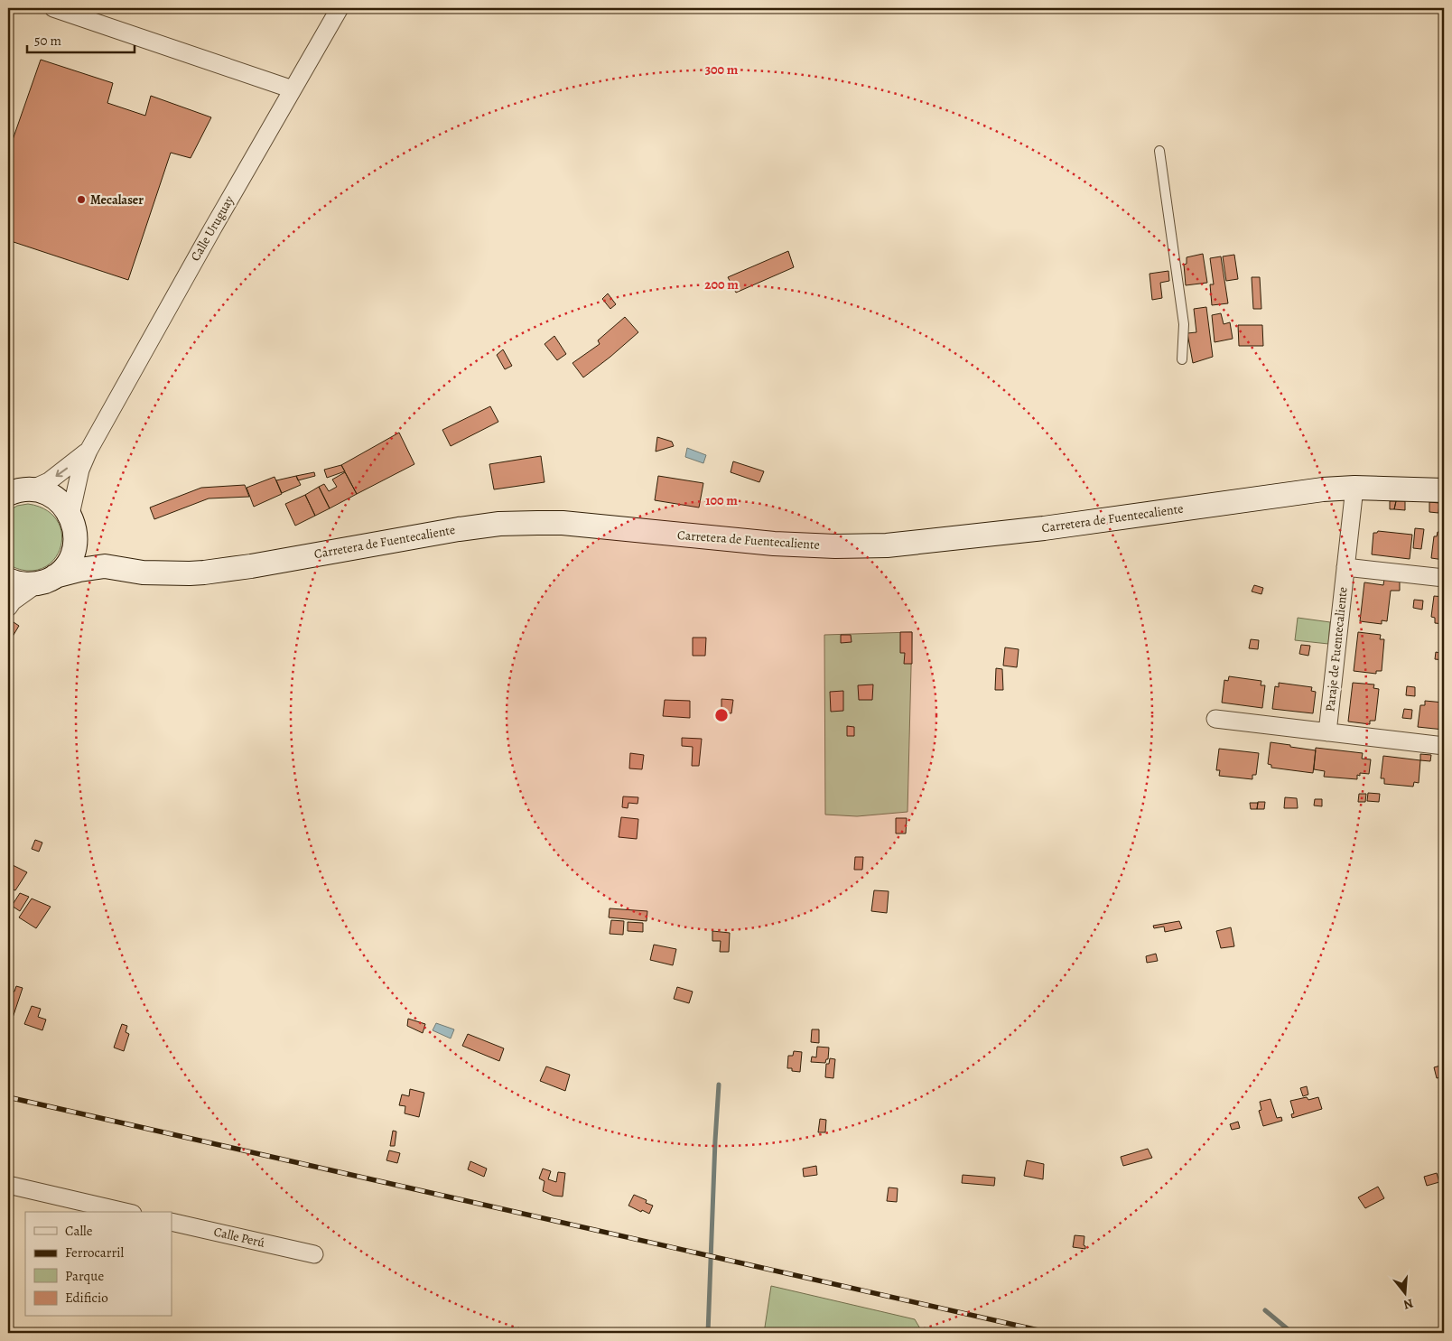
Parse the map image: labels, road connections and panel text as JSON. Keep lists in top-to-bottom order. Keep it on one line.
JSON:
{"streets":{"main road":["Carretera de Fuentecaliente"],"street":["Calle Uruguay","Paraje de Fuentecaliente","Calle Perú"]},"crossings":[["Carretera de Fuentecaliente","Paraje de Fuentecaliente"]],"places":["Mecalaser"],"legend":["Calle","Ferrocarril","Parque","Edificio"],"scale_bar":"50 m","north":"bottom","rings":["300 m","200 m","100 m"]}
